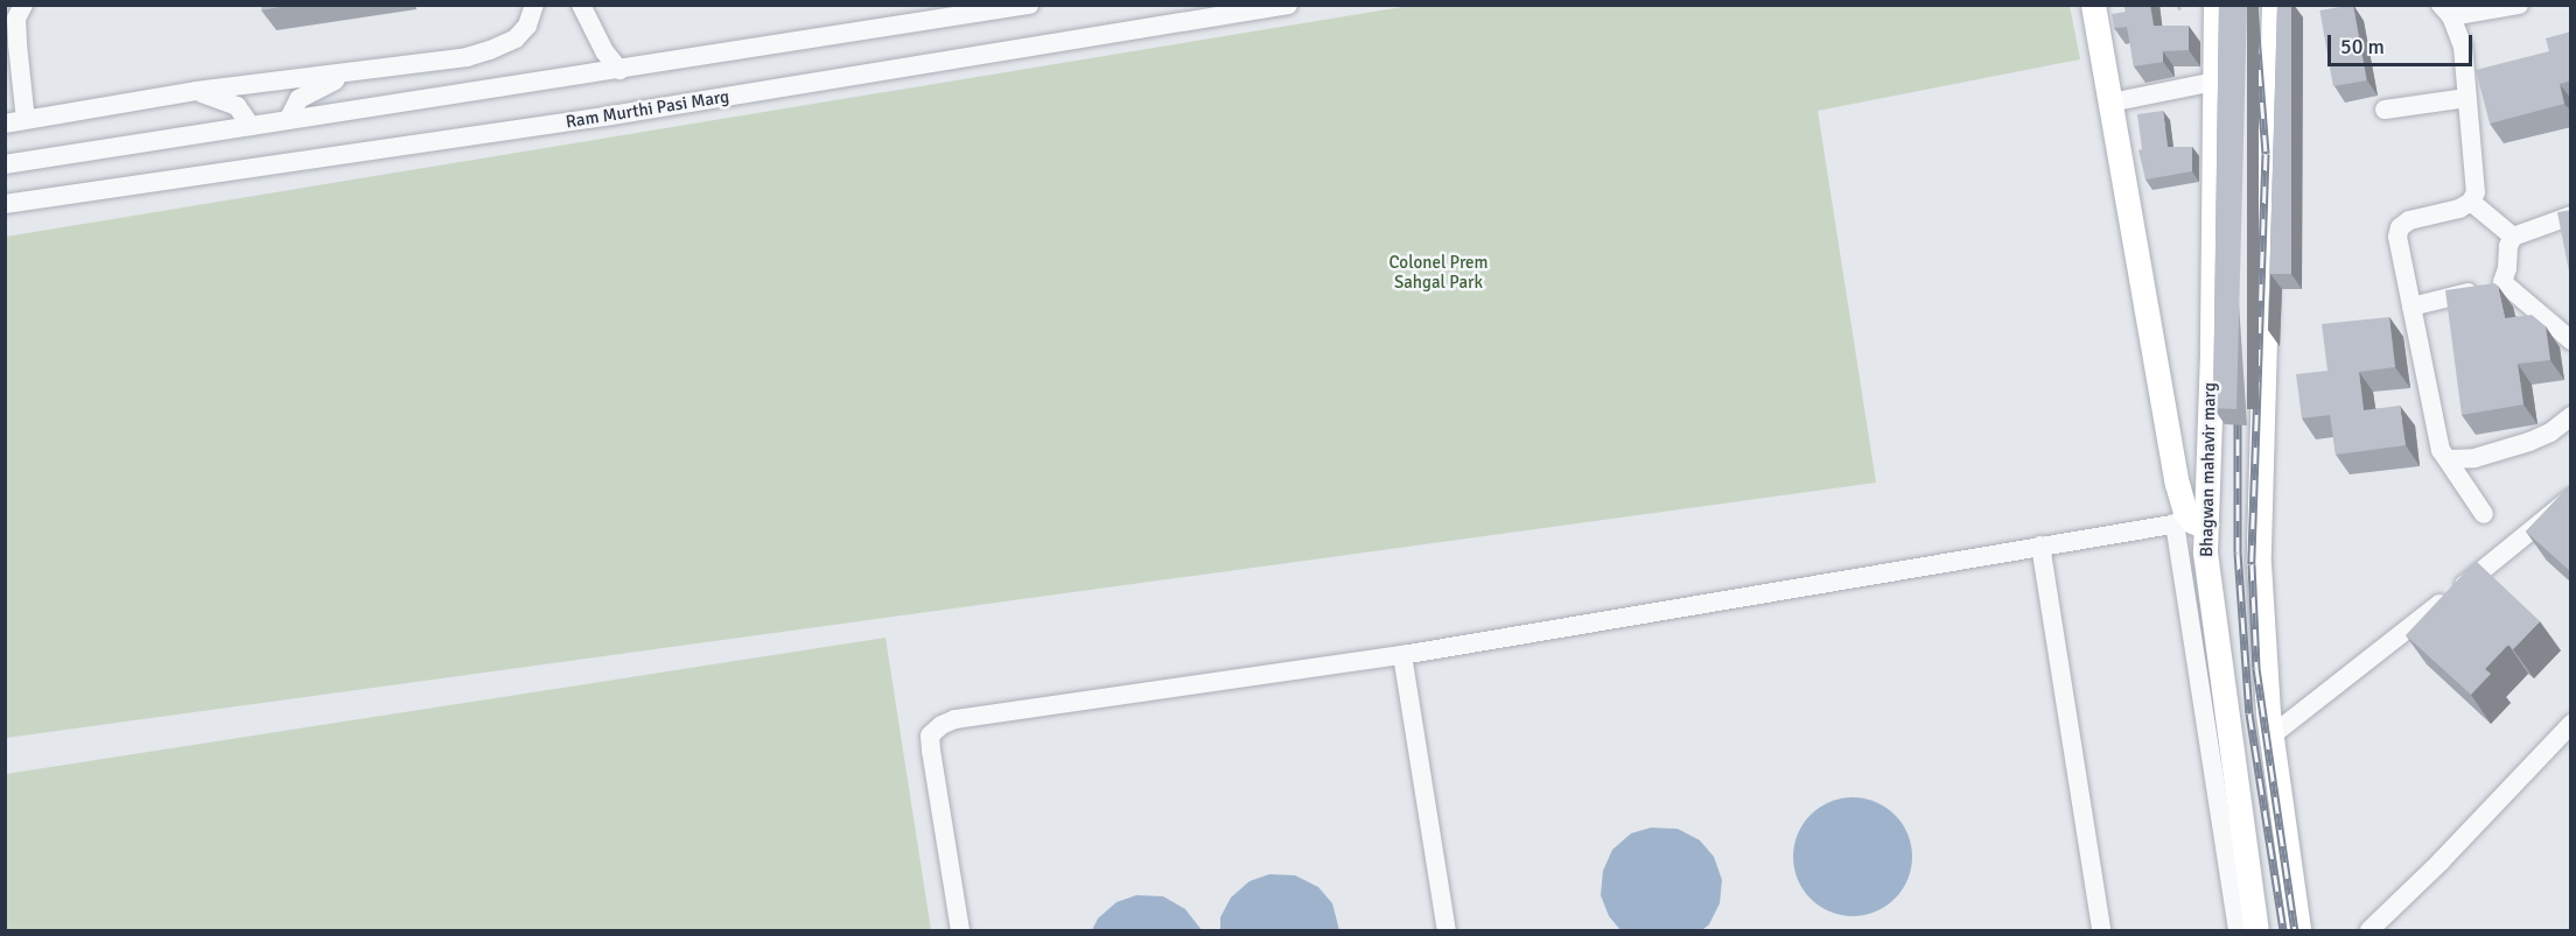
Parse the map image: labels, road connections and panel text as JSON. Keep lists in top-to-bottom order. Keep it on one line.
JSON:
{"streets":{"main road":["Bhagwan mahavir marg"],"street":["Ram Murthi Pasi Marg"]},"parks":["Colonel Prem Sahgal Park"],"scale_bar":"50 m"}
